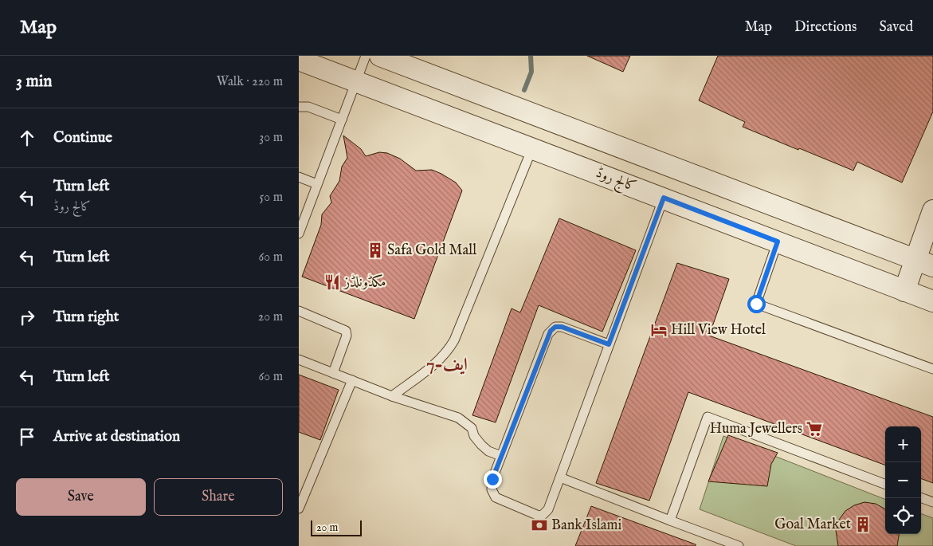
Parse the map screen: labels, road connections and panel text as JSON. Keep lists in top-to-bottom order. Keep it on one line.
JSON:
{"streets":{"street":["کالج روڈ"]},"districts":["ایف-7"],"places":{"building":["Safa Gold Mall","Goal Market"],"restaurant":["مکڈونلڈز"],"hotel":["Hill View Hotel"],"supermarket":["Huma Jewellers"],"bank":["Bank Islami"]},"scale_bar":"20 m","page":{"header":"Map","nav":["Map","Directions","Saved"],"heading":["3 min","Walk · 220 m"],"list":[["Continue","30 m"],["Turn left","کالج روڈ","50 m"],["Turn left","60 m"],["Turn right","20 m"],["Turn left","60 m"],"Arrive at destination"],"map_buttons":["+","−"],"buttons":["Save","Share"],"scale":"20 m"}}
